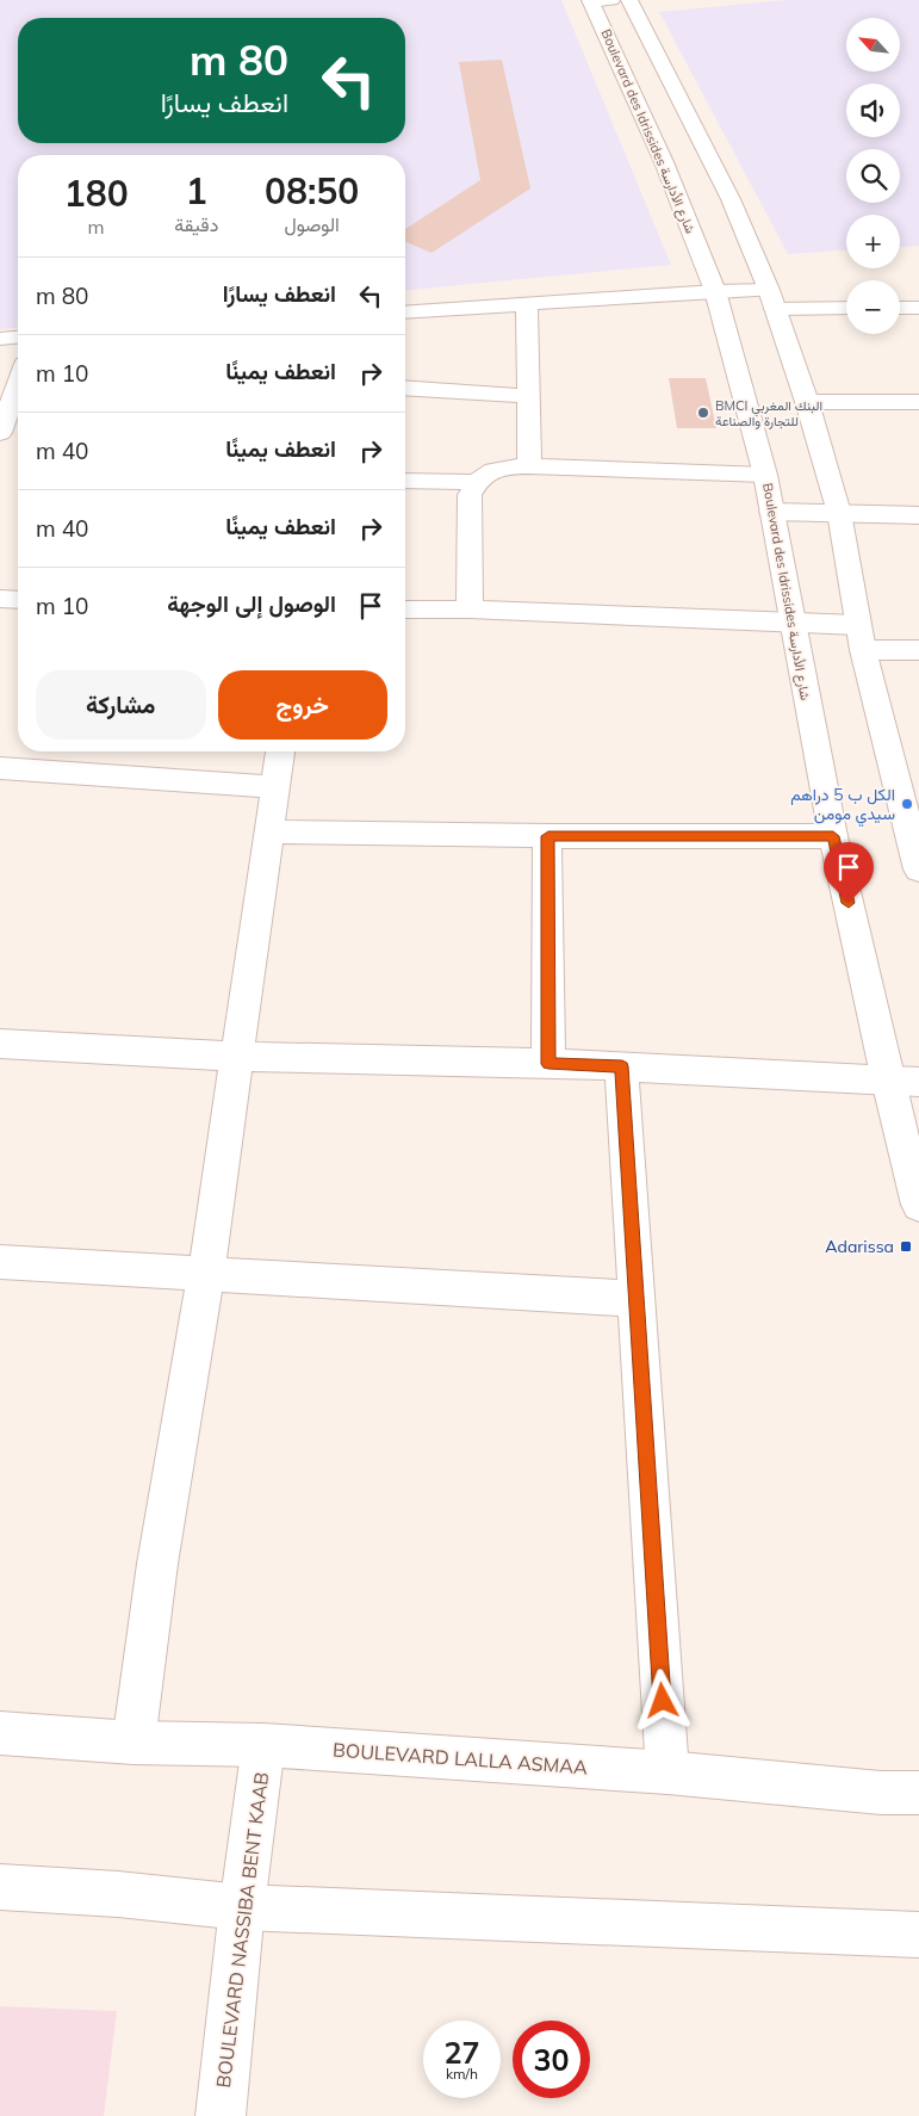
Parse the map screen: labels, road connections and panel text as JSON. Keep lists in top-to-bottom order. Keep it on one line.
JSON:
{"streets":{"street":["Boulevard des Idrissides شارع الأدارسة","BOULEVARD LALLA ASMAA","BOULEVARD NASSIBA BENT KAAB"]},"crossings":[["BOULEVARD LALLA ASMAA","BOULEVARD NASSIBA BENT KAAB"]],"places":{"other":["BMCI البنك المغربي للتجارة والصناعة","الكل ب 5 دراهم سيدي مومن"],"transit":["Adarissa"]},"north":"top left","page":{"map_buttons":["+","−"],"turn":["80 m","انعطف يسارًا"],"eta":["08:50","الوصول","1","دقيقة","180","m"],"list":[{"name":"انعطف يسارًا","value":"80 m"},{"name":"انعطف يمينًا","value":"10 m"},{"name":"انعطف يمينًا","value":"40 m"},{"name":"انعطف يمينًا","value":"40 m"},{"name":"الوصول إلى الوجهة","value":"10 m"}],"buttons":["خروج","مشاركة"],"speed":"27 km/h","limit":"30"}}
